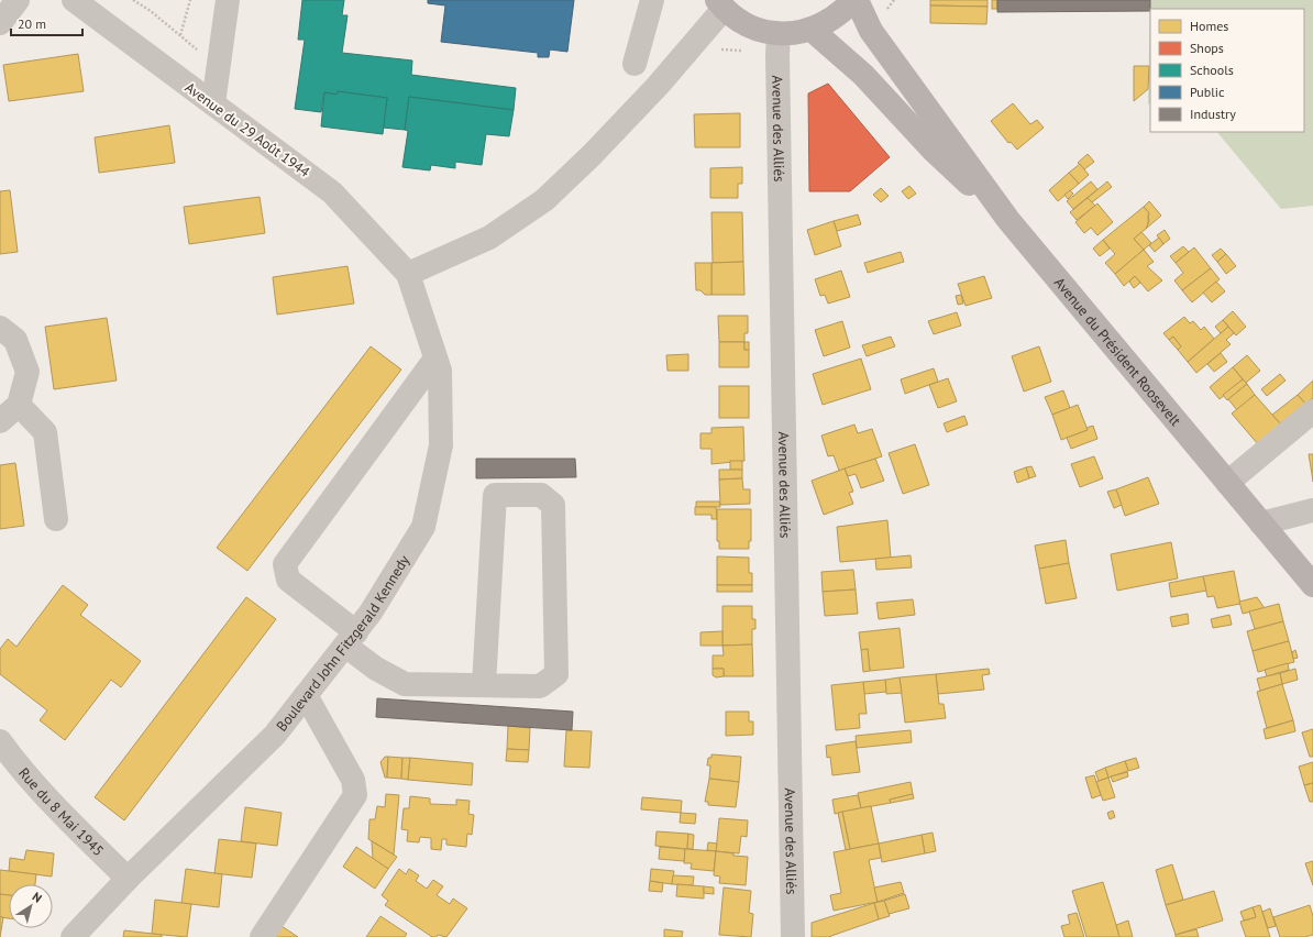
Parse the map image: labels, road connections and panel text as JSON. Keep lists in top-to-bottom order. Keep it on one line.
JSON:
{"streets":{"main road":["Avenue du Président Roosevelt"],"street":["Avenue des Alliés","Avenue du 29 Août 1944","Boulevard John Fitzgerald Kennedy","Rue du 8 Mai 1945"]},"crossings":[["Avenue du 29 Août 1944","Boulevard John Fitzgerald Kennedy"],["Boulevard John Fitzgerald Kennedy","Rue du 8 Mai 1945"]],"legend":["Homes","Shops","Schools","Public","Industry"],"scale_bar":"20 m","north":"top right"}
